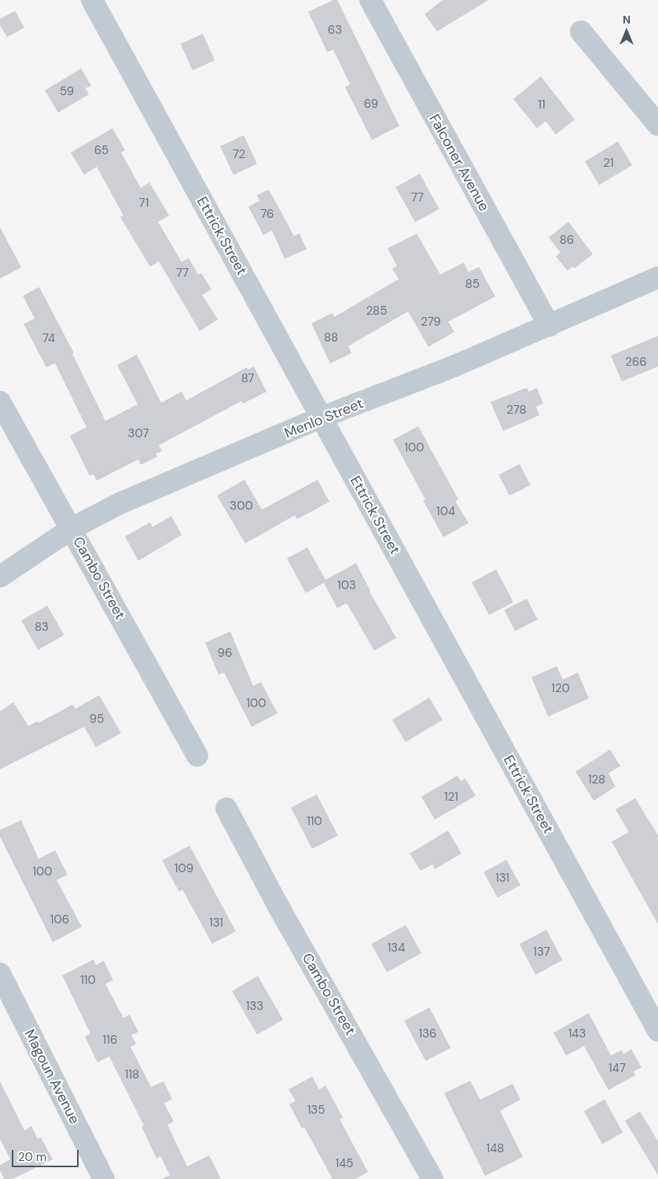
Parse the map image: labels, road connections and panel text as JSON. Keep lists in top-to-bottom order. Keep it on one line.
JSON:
{"streets":{"street":["Falconer Avenue","Ettrick Street","Menlo Street","Cambo Street","Magoun Avenue"]},"crossings":[["Falconer Avenue","Menlo Street"],["Ettrick Street","Menlo Street"],["Menlo Street","Cambo Street"]],"house_numbers":["63","59","69","11","65","72","21","77","71","76","86","77","85","285","279","88","74","266","87","278","307","100","300","104","103","83","96","120","100","95","128","121","110","109","100","131","106","131","134","137","110","133","136","143","116","147","118","135","148","145"],"scale_bar":"20 m","north":"top"}
